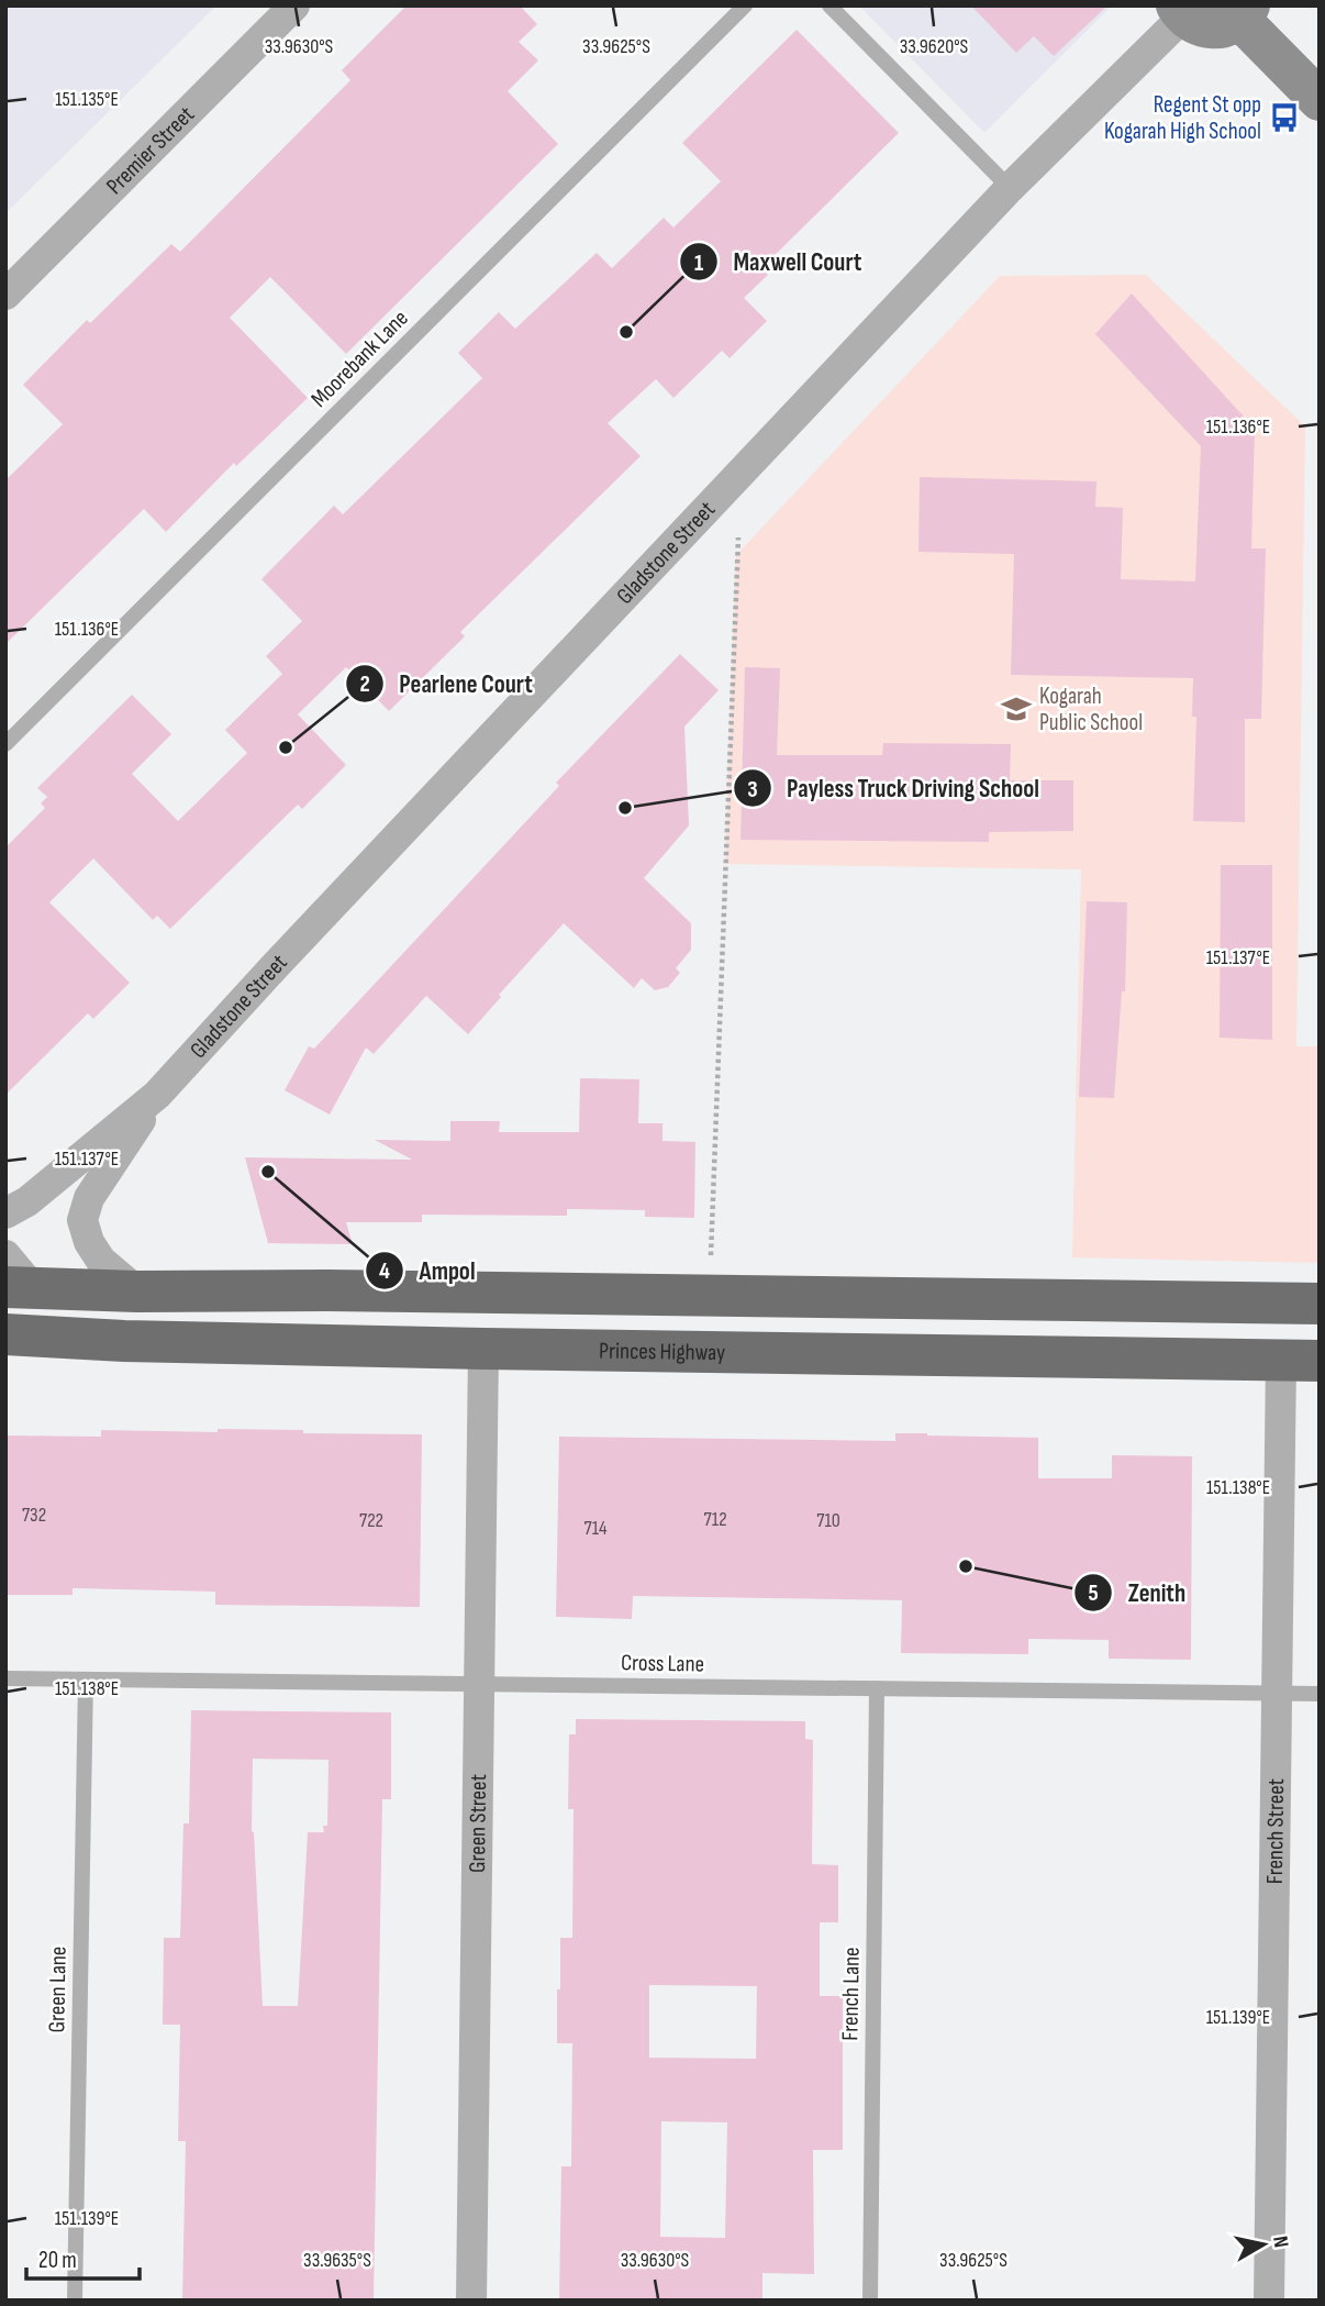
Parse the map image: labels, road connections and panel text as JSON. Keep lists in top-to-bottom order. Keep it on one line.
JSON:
{"streets":{"highway":["Princes Highway"],"street":["Premier Street","Gladstone Street","Green Street","French Street"],"lane":["Moorebank Lane","Cross Lane","Green Lane","French Lane"]},"crossings":[["Princes Highway","Green Street"],["Princes Highway","French Street"],["Cross Lane","Green Street"],["Cross Lane","French Street"],["Cross Lane","Green Lane"],["Cross Lane","French Lane"]],"places":{"bus stop":["Regent St opp Kogarah High School"],"other":["Maxwell Court","Pearlene Court","Payless Truck Driving School","Ampol","Zenith"],"school or university":["Kogarah Public School"]},"house_numbers":["732","712","722","710","714"],"scale_bar":"20 m","north":"right","coordinates":["33.9630°S","33.9625°S","33.9620°S","151.135°E","151.136°E","151.137°E","151.138°E","151.139°E","33.9635°S"]}
